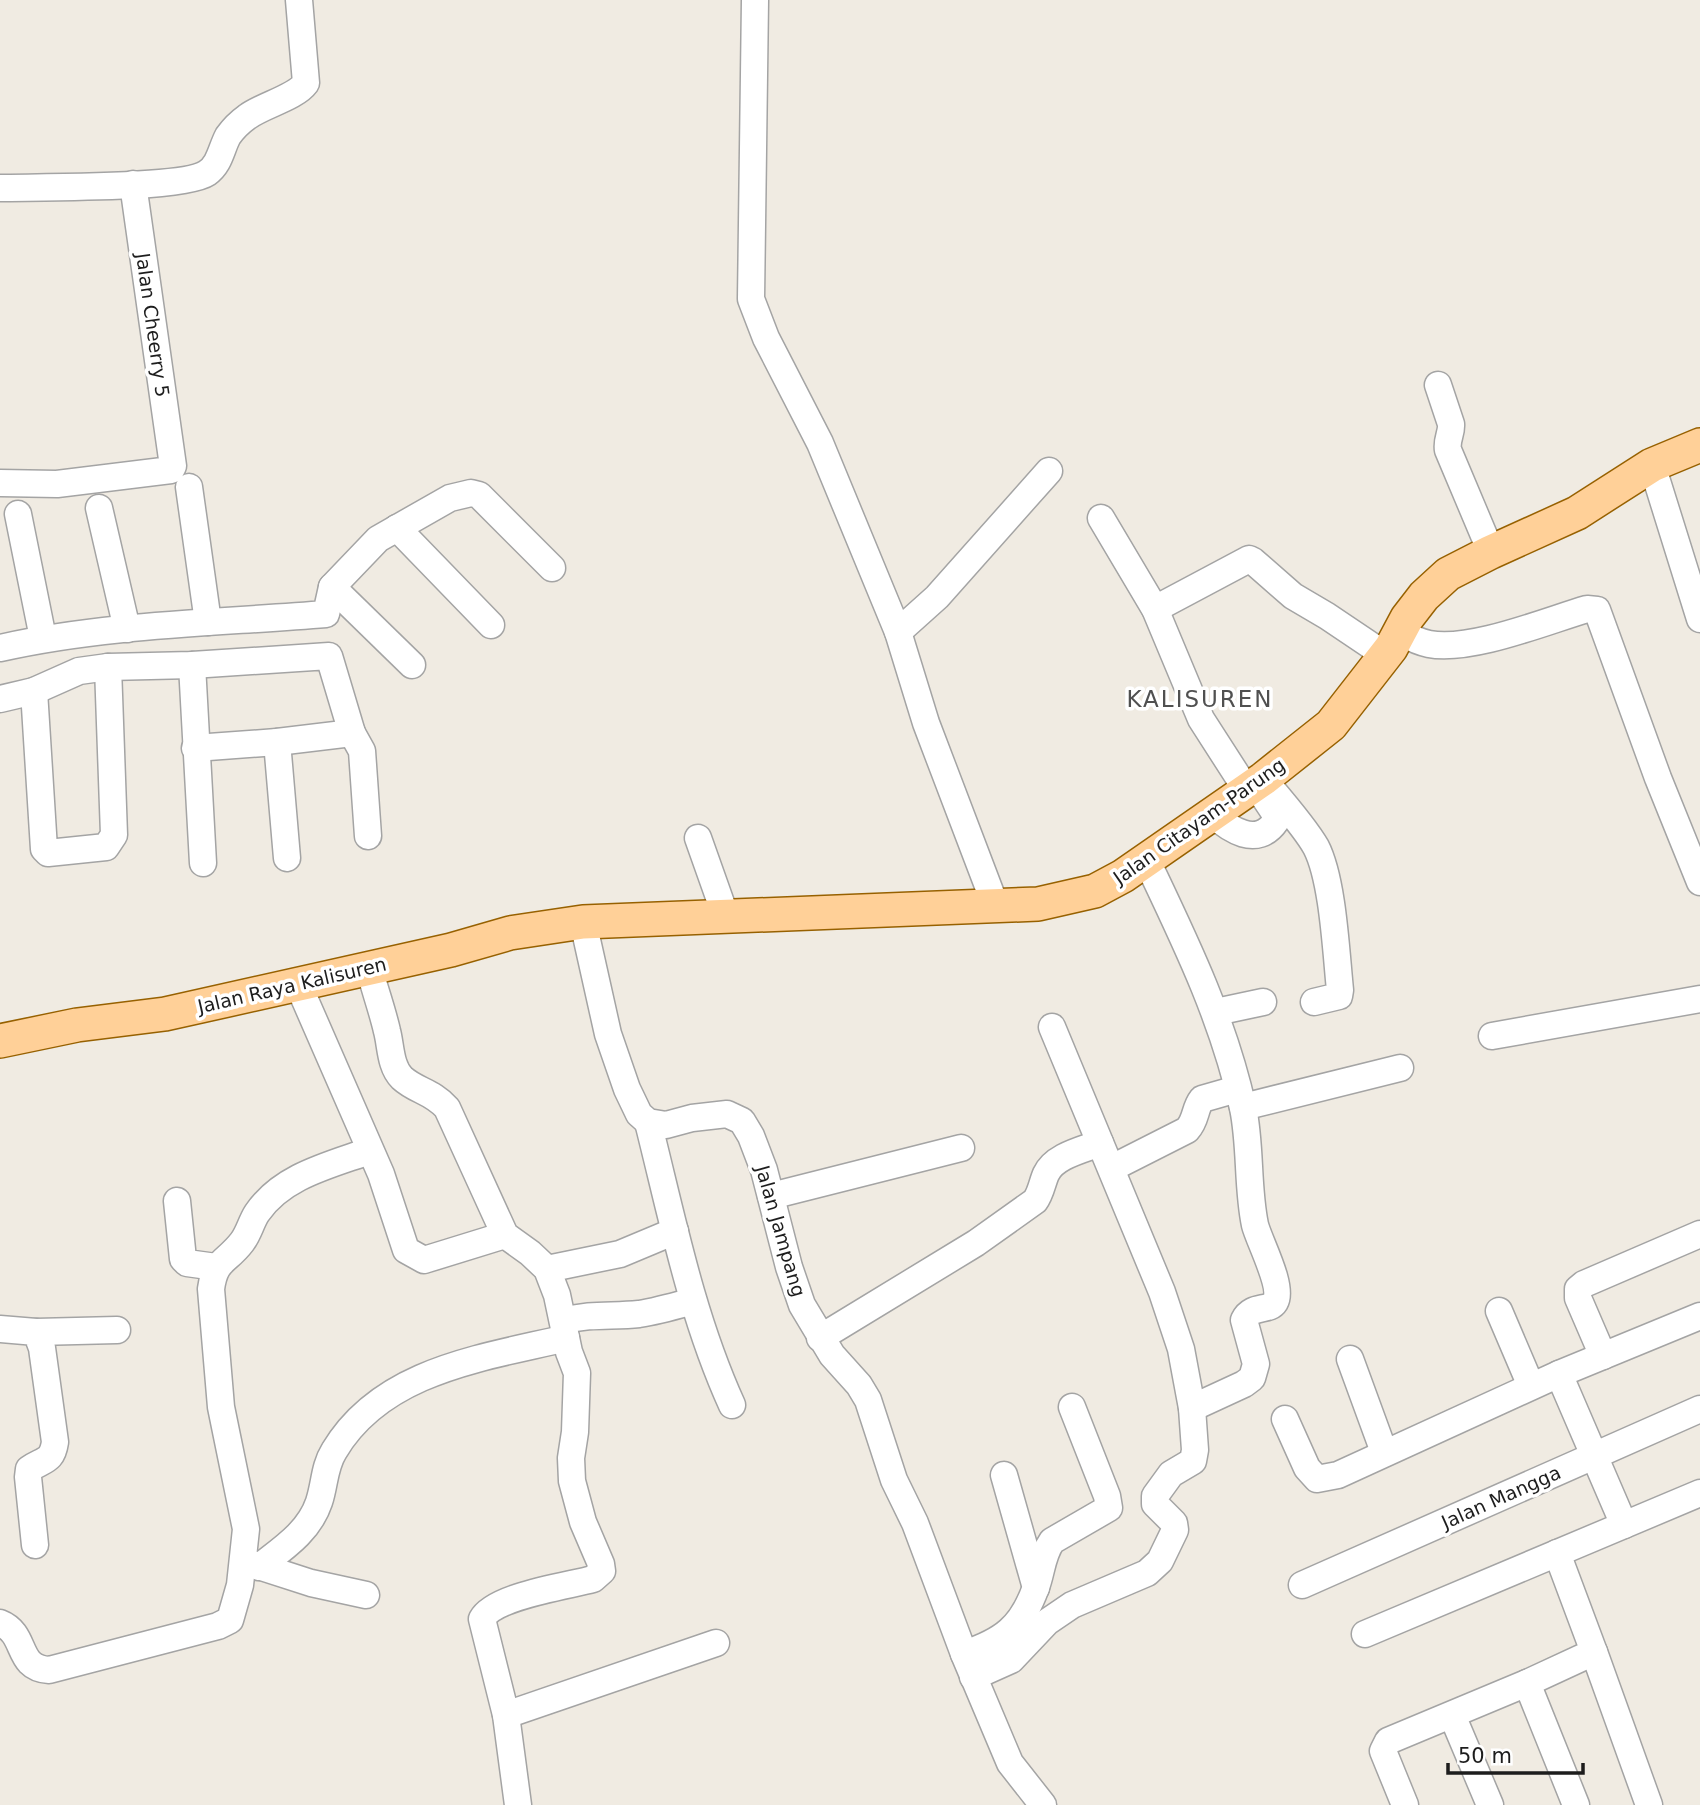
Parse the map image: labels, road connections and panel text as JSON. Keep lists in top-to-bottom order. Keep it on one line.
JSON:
{"streets":{"main road":["Jalan Citayam-Parung","Jalan Raya Kalisuren"],"street":["Jalan Cheerry 5","Jalan Jampang","Jalan Mangga"]},"crossings":[["Jalan Citayam-Parung","Jalan Raya Kalisuren"]],"districts":["KALISUREN"],"scale_bar":"50 m"}
